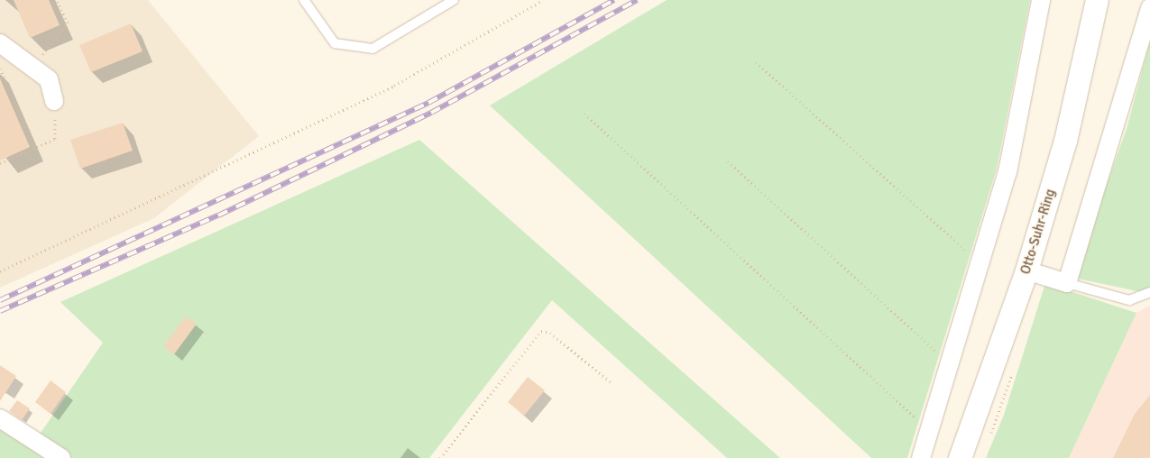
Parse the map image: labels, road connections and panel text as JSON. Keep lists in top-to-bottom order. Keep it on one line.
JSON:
{"streets":{"street":["Otto-Suhr-Ring"]}}
